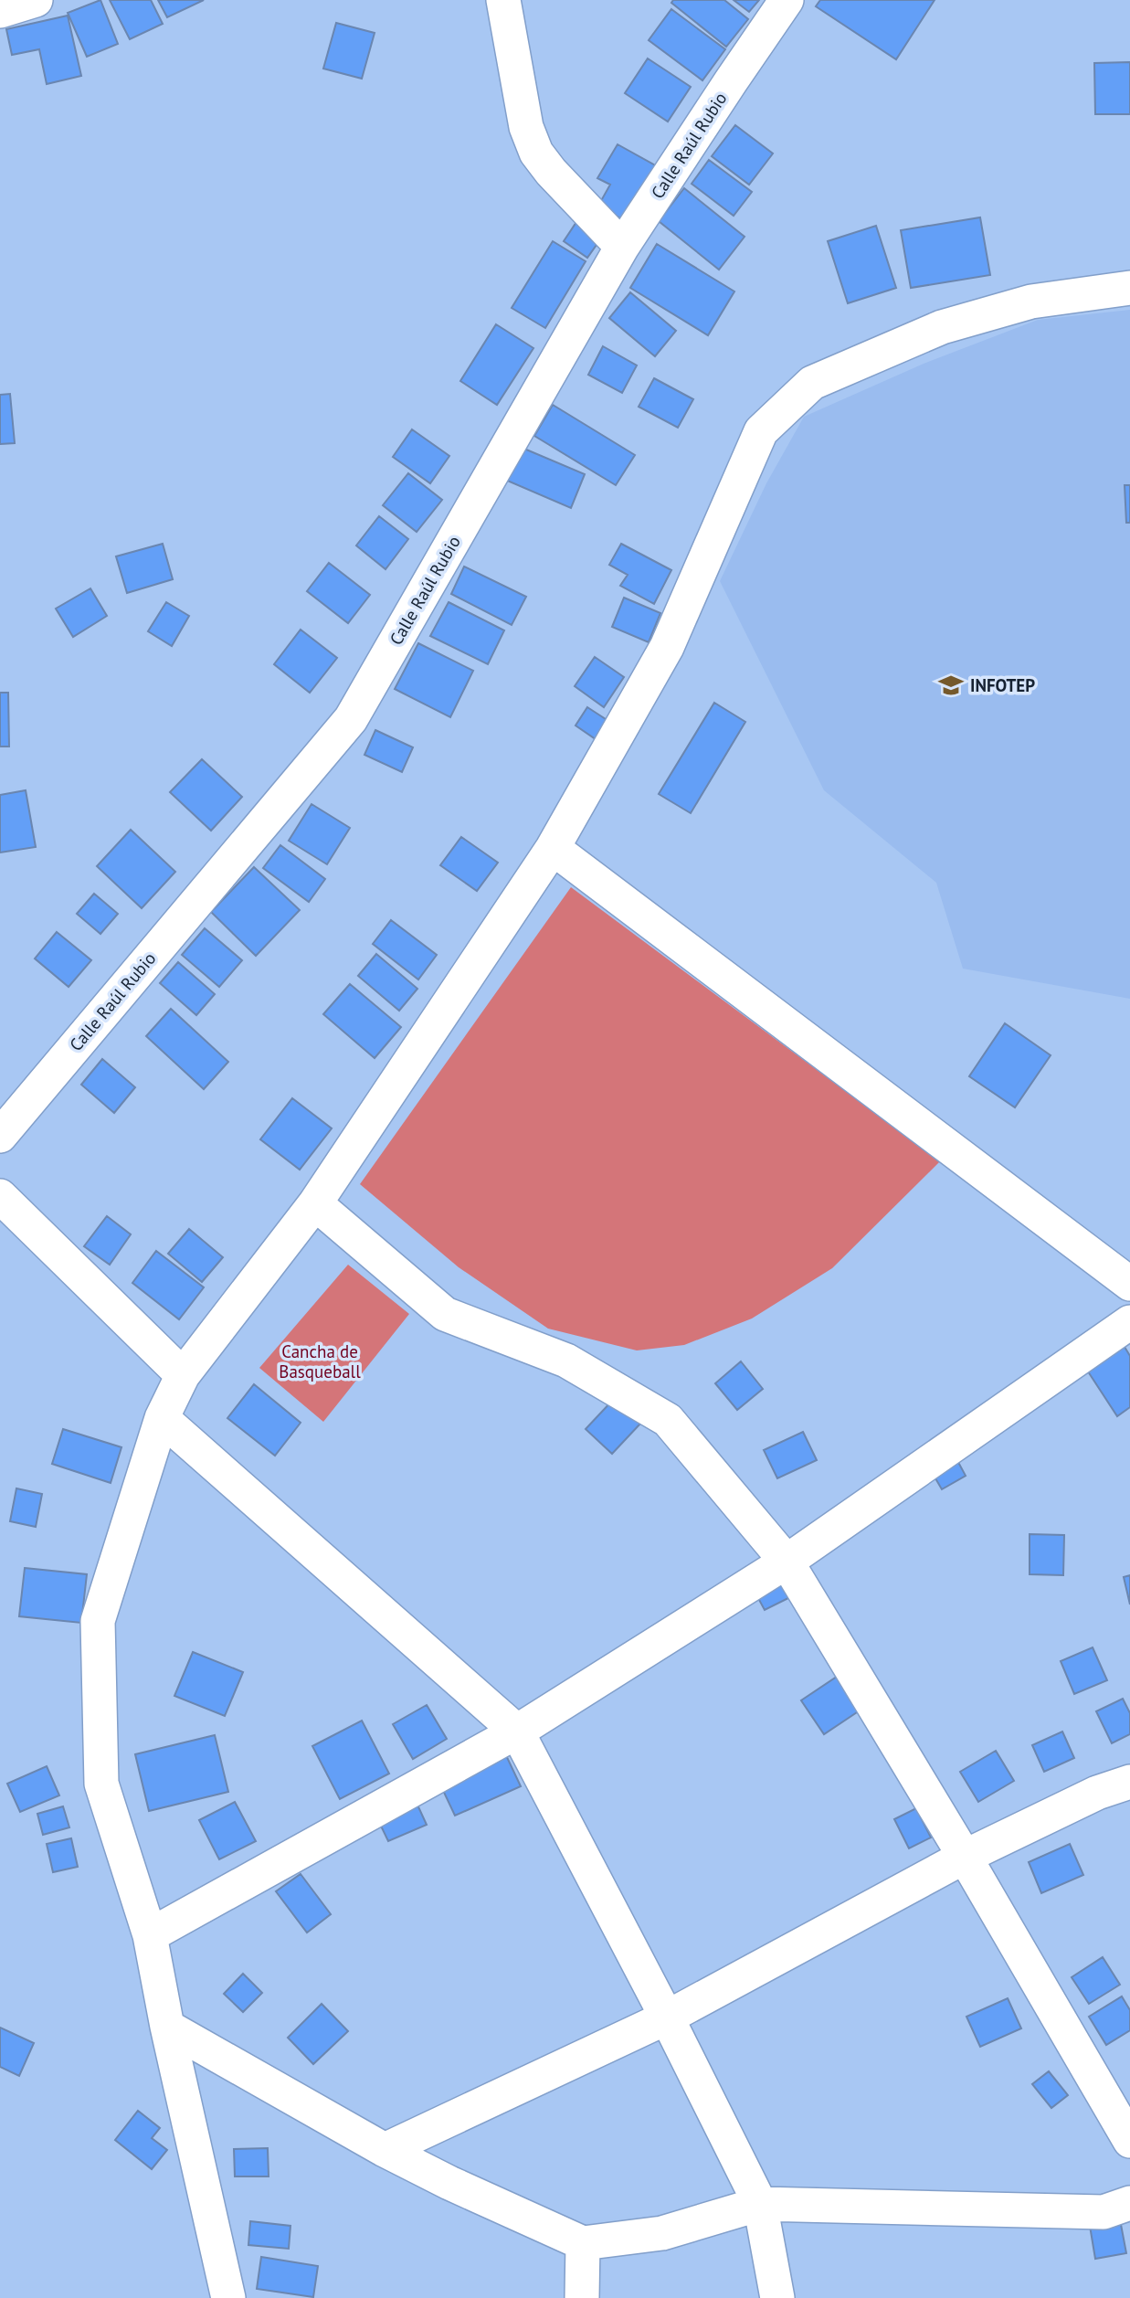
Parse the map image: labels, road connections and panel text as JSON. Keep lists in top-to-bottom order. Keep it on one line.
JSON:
{"streets":{"street":["Calle Raúl Rubio"]},"parks":["Cancha de Basqueball"],"places":{"school or university":["INFOTEP"]}}
